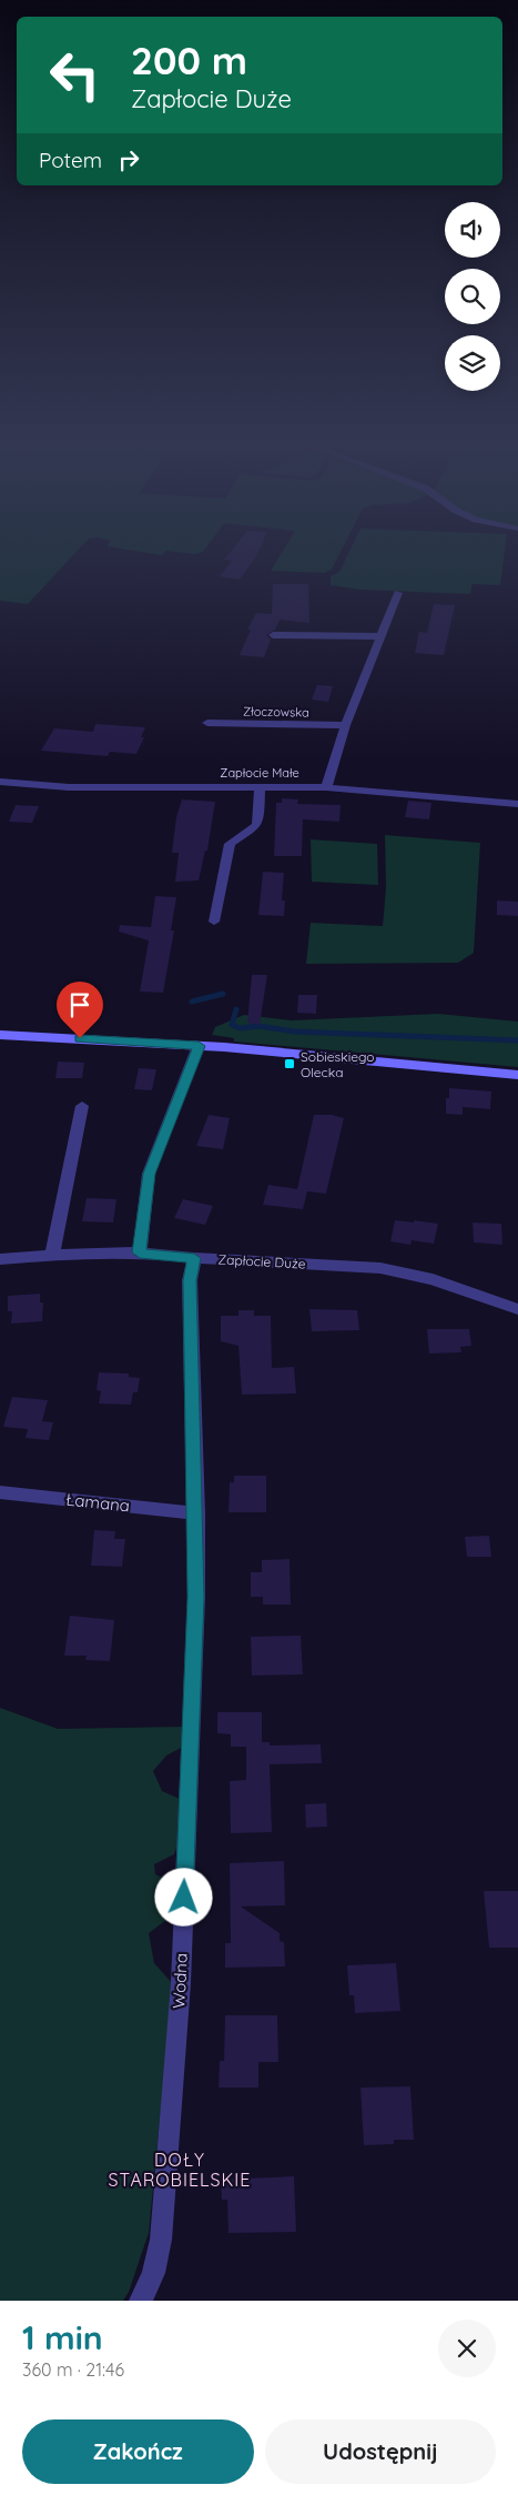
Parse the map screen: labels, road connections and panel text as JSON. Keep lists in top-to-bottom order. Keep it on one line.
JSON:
{"streets":{"street":["Złoczowska","Zapłocie Małe","Zapłocie Duże","Łamana","Wodna"]},"crossings":[["Zapłocie Duże","Wodna"],["Łamana","Wodna"]],"districts":["DOŁY STAROBIELSKIE"],"places":{"transit":["Sobieskiego Olecka"]},"page":{"turn":["200 m","Zapłocie Duże"],"then":"Potem","heading":["1 min","360 m · 21:46"],"buttons":["Zakończ","Udostępnij"]}}
